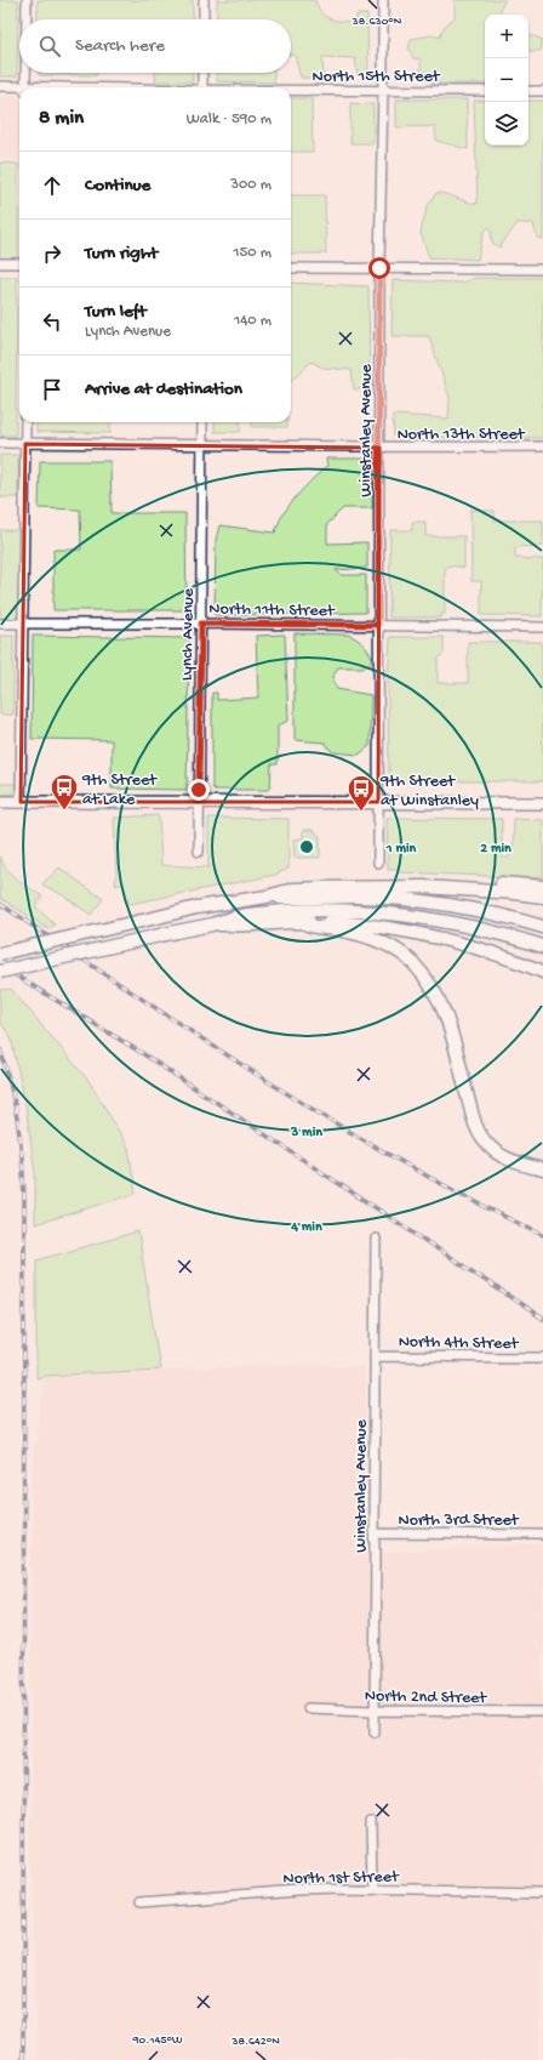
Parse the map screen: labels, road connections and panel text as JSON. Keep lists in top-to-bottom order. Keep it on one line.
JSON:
{"streets":{"street":["North 15th Street","Winstanley Avenue","North 13th Street","North 11th Street","Lynch Avenue","North 4th Street","North 3rd Street","North 2nd Street","North 1st Street"]},"crossings":[["North 15th Street","Winstanley Avenue"],["Winstanley Avenue","North 13th Street"],["Winstanley Avenue","North 11th Street"],["Winstanley Avenue","North 4th Street"],["Winstanley Avenue","North 3rd Street"],["Winstanley Avenue","North 2nd Street"],["North 13th Street","Lynch Avenue"],["North 11th Street","Lynch Avenue"]],"places":{"bus stop":["9th Street at Lake","9th Street at Winstanley"]},"page":{"map_buttons":["+","−"],"search":"Search here","heading":["8 min","Walk · 590 m"],"list":[["Continue","300 m"],["Turn right","150 m"],["Turn left","Lynch Avenue","140 m"],"Arrive at destination"]},"coordinates":["38.630°N","90.145°W","38.642°N"],"rings":["1 min","2 min","3 min","4 min"]}
